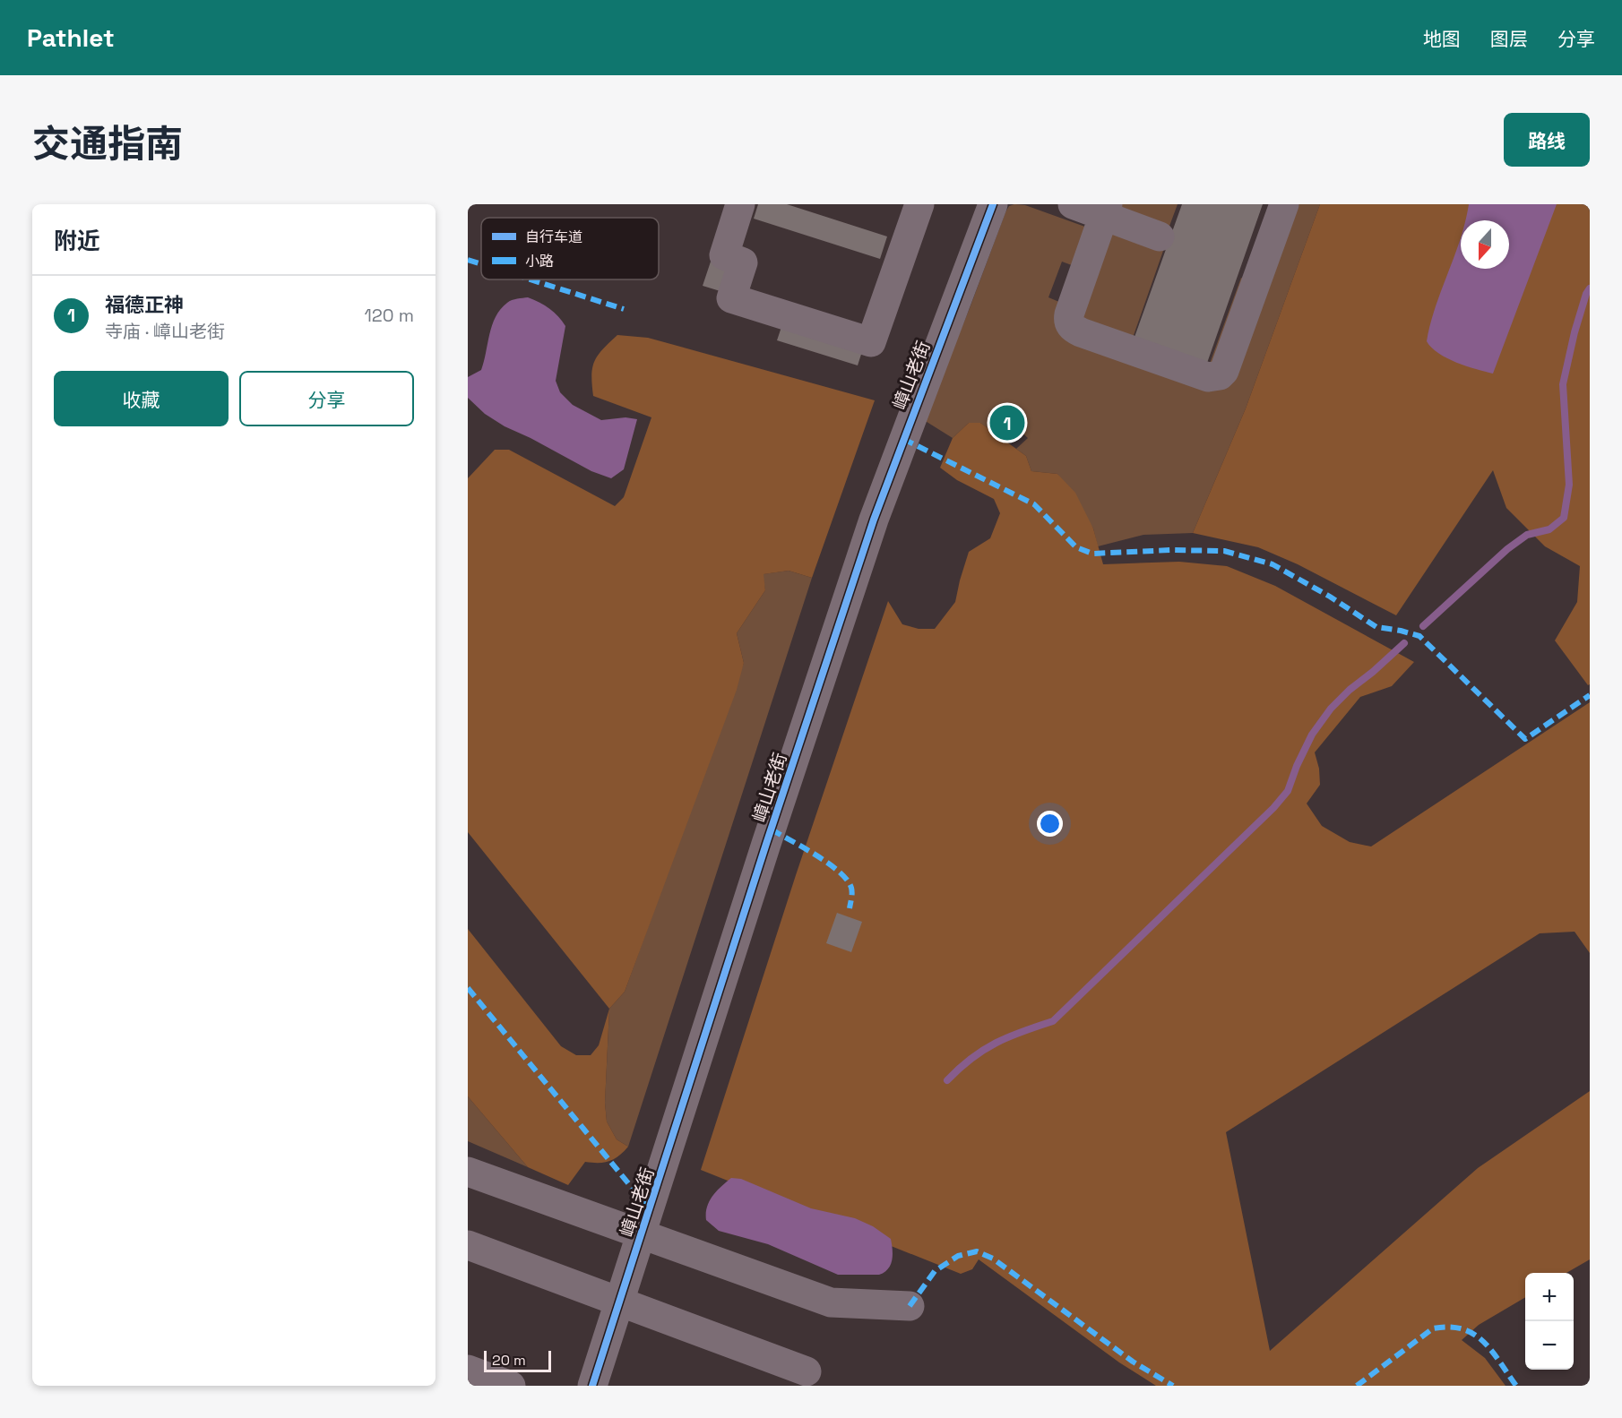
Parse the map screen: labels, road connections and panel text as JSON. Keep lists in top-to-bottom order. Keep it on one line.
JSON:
{"streets":{"street":["嶂山老街"]},"legend":["自行车道","小路"],"scale_bar":"20 m","north":"bottom","page":{"header":"Pathlet","nav":["地图","图层","分享"],"title":"交通指南","buttons":["路线",["收藏","分享"]],"heading":"附近","list":[{"mark":"1","name":"福德正神","note":"寺庙 · 嶂山老街","value":"120 m"}],"pins":"1","map_buttons":["+","−"],"scale":"20 m"}}
